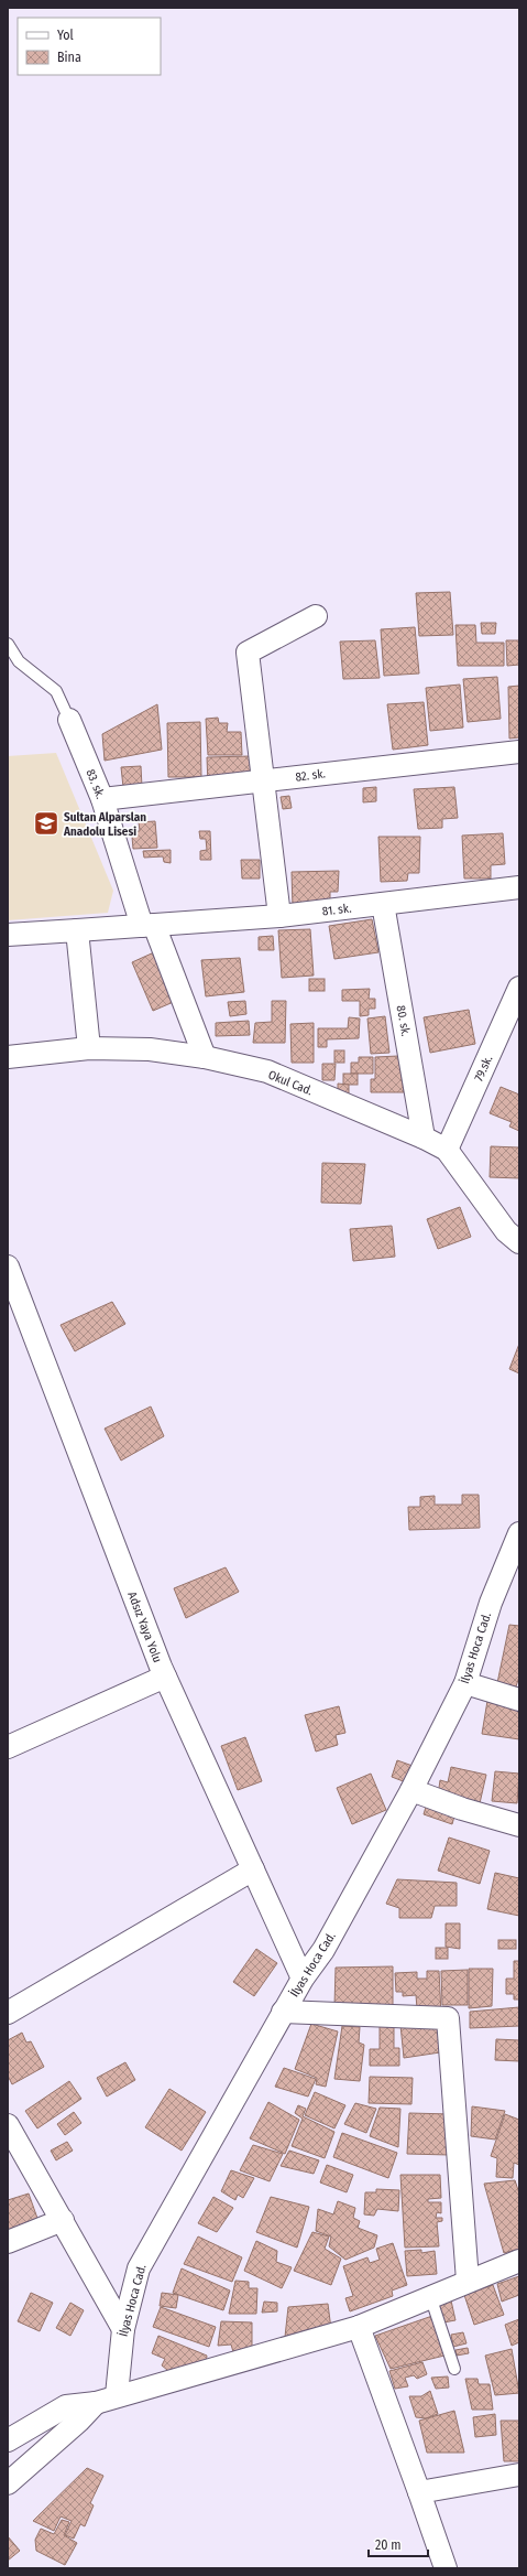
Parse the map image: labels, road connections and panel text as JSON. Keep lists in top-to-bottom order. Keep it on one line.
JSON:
{"streets":{"street":["82. sk.","83. sk.","81. sk.","80. sk.","79.sk.","Okul Cad.","Adsız Yaya Yolu","İlyas Hoca Cad."]},"crossings":[["82. sk.","83. sk."],["83. sk.","81. sk."],["83. sk.","Okul Cad."],["81. sk.","80. sk."],["80. sk.","Okul Cad."],["79.sk.","Okul Cad."],["Adsız Yaya Yolu","İlyas Hoca Cad."]],"places":{"school or university":["Sultan Alparslan Anadolu Lisesi"]},"legend":["Yol","Bina"],"scale_bar":"20 m"}
